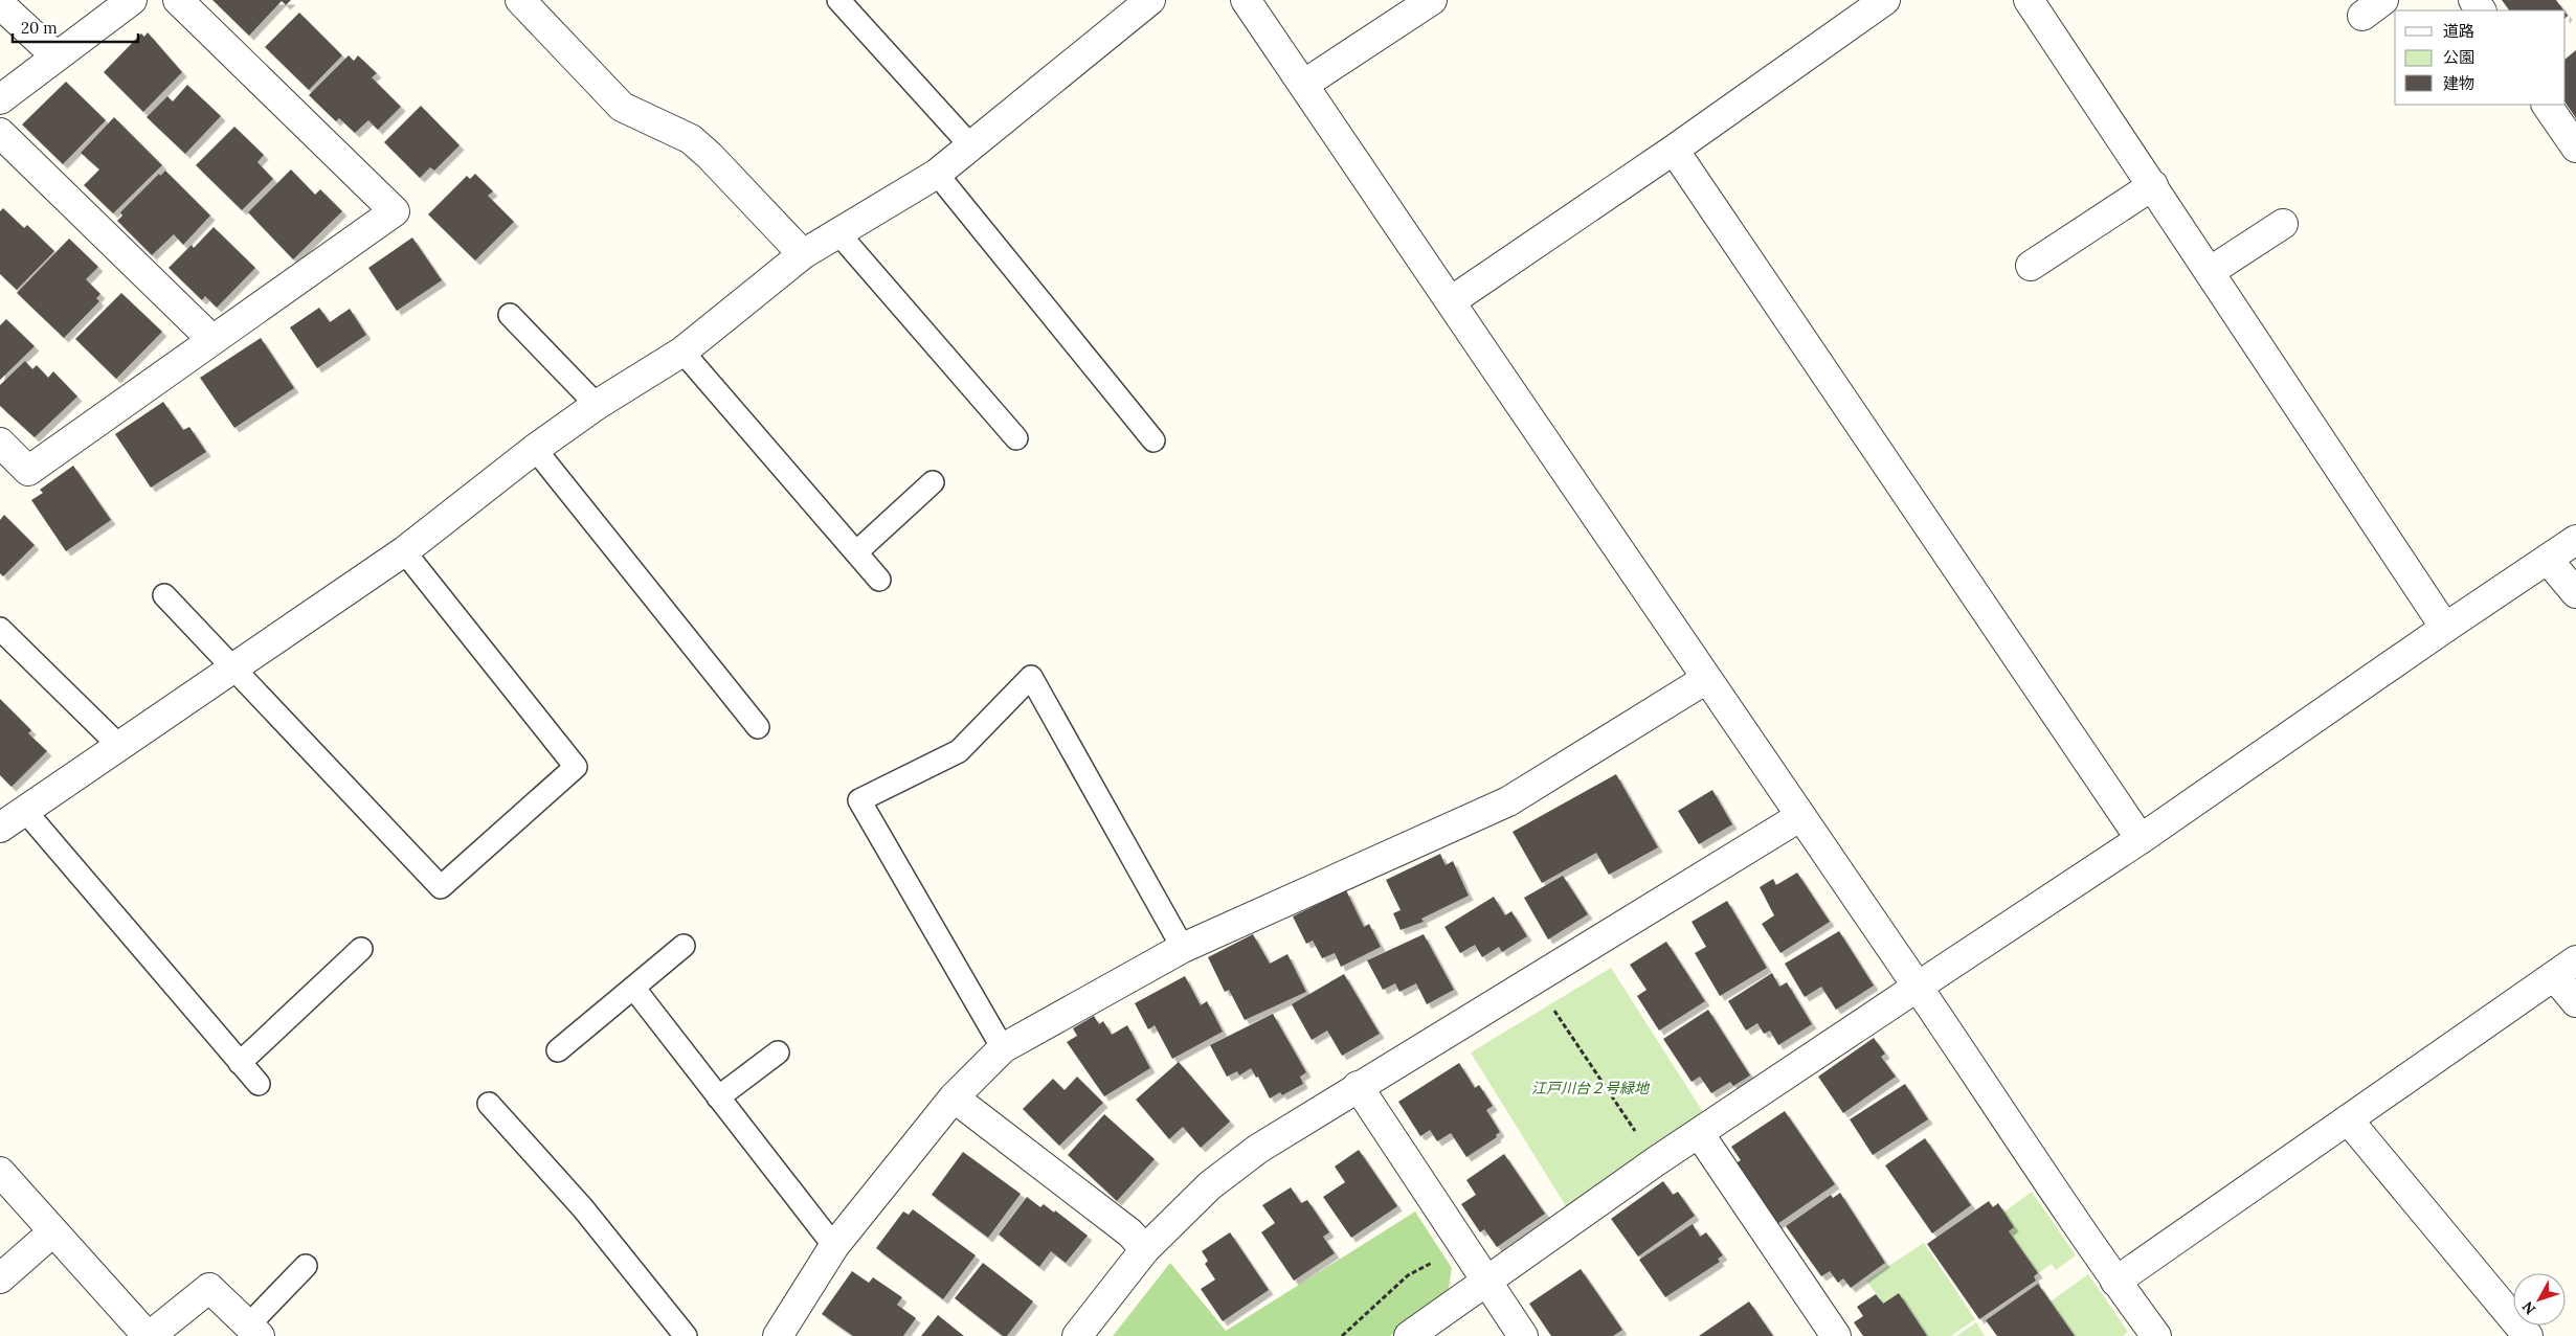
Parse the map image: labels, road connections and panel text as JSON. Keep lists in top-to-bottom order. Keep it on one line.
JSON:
{"parks":["江戸川台２号緑地"],"legend":["道路","公園","建物"],"scale_bar":"20 m","north":"bottom left"}
